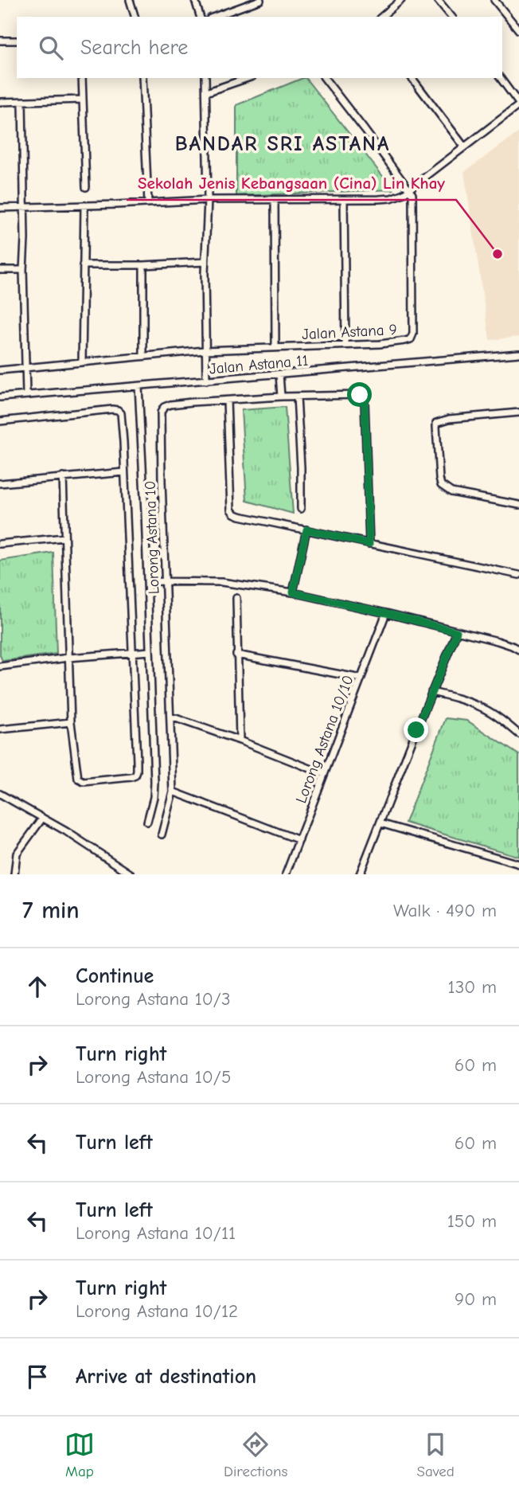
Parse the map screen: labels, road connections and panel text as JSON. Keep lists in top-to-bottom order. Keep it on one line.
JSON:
{"streets":{"street":["Jalan Astana 9","Jalan Astana 11","Lorong Astana 10","Lorong Astana 10/10"]},"districts":["BANDAR SRI ASTANA"],"places":["Sekolah Jenis Kebangsaan (Cina) Lin Khay"],"page":{"search":"Search here","heading":["7 min","Walk · 490 m"],"list":[["Continue","Lorong Astana 10/3","130 m"],["Turn right","Lorong Astana 10/5","60 m"],["Turn left","60 m"],["Turn left","Lorong Astana 10/11","150 m"],["Turn right","Lorong Astana 10/12","90 m"],"Arrive at destination"],"nav":["Map","Directions","Saved"]}}
